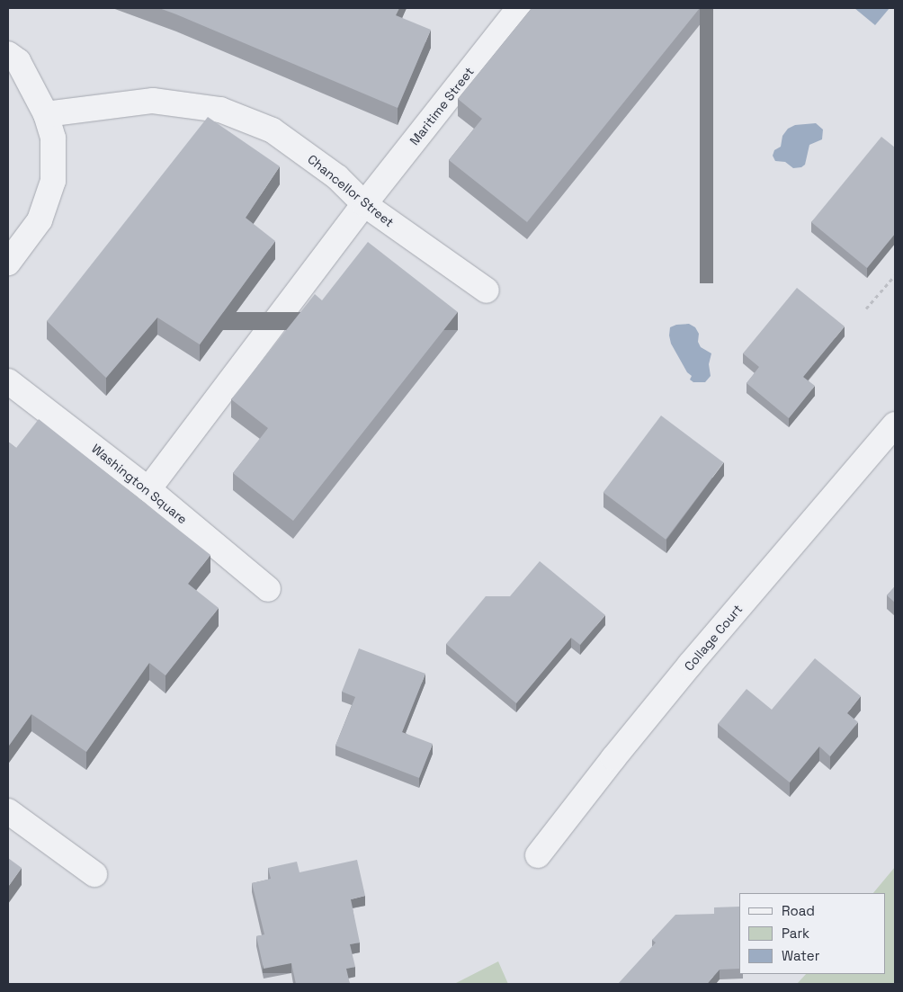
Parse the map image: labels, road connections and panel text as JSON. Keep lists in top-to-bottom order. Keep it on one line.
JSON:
{"streets":{"street":["Maritime Street","Chancellor Street","Washington Square","Collage Court"]},"crossings":[["Maritime Street","Chancellor Street"],["Maritime Street","Washington Square"]],"legend":["Road","Park","Water"]}
